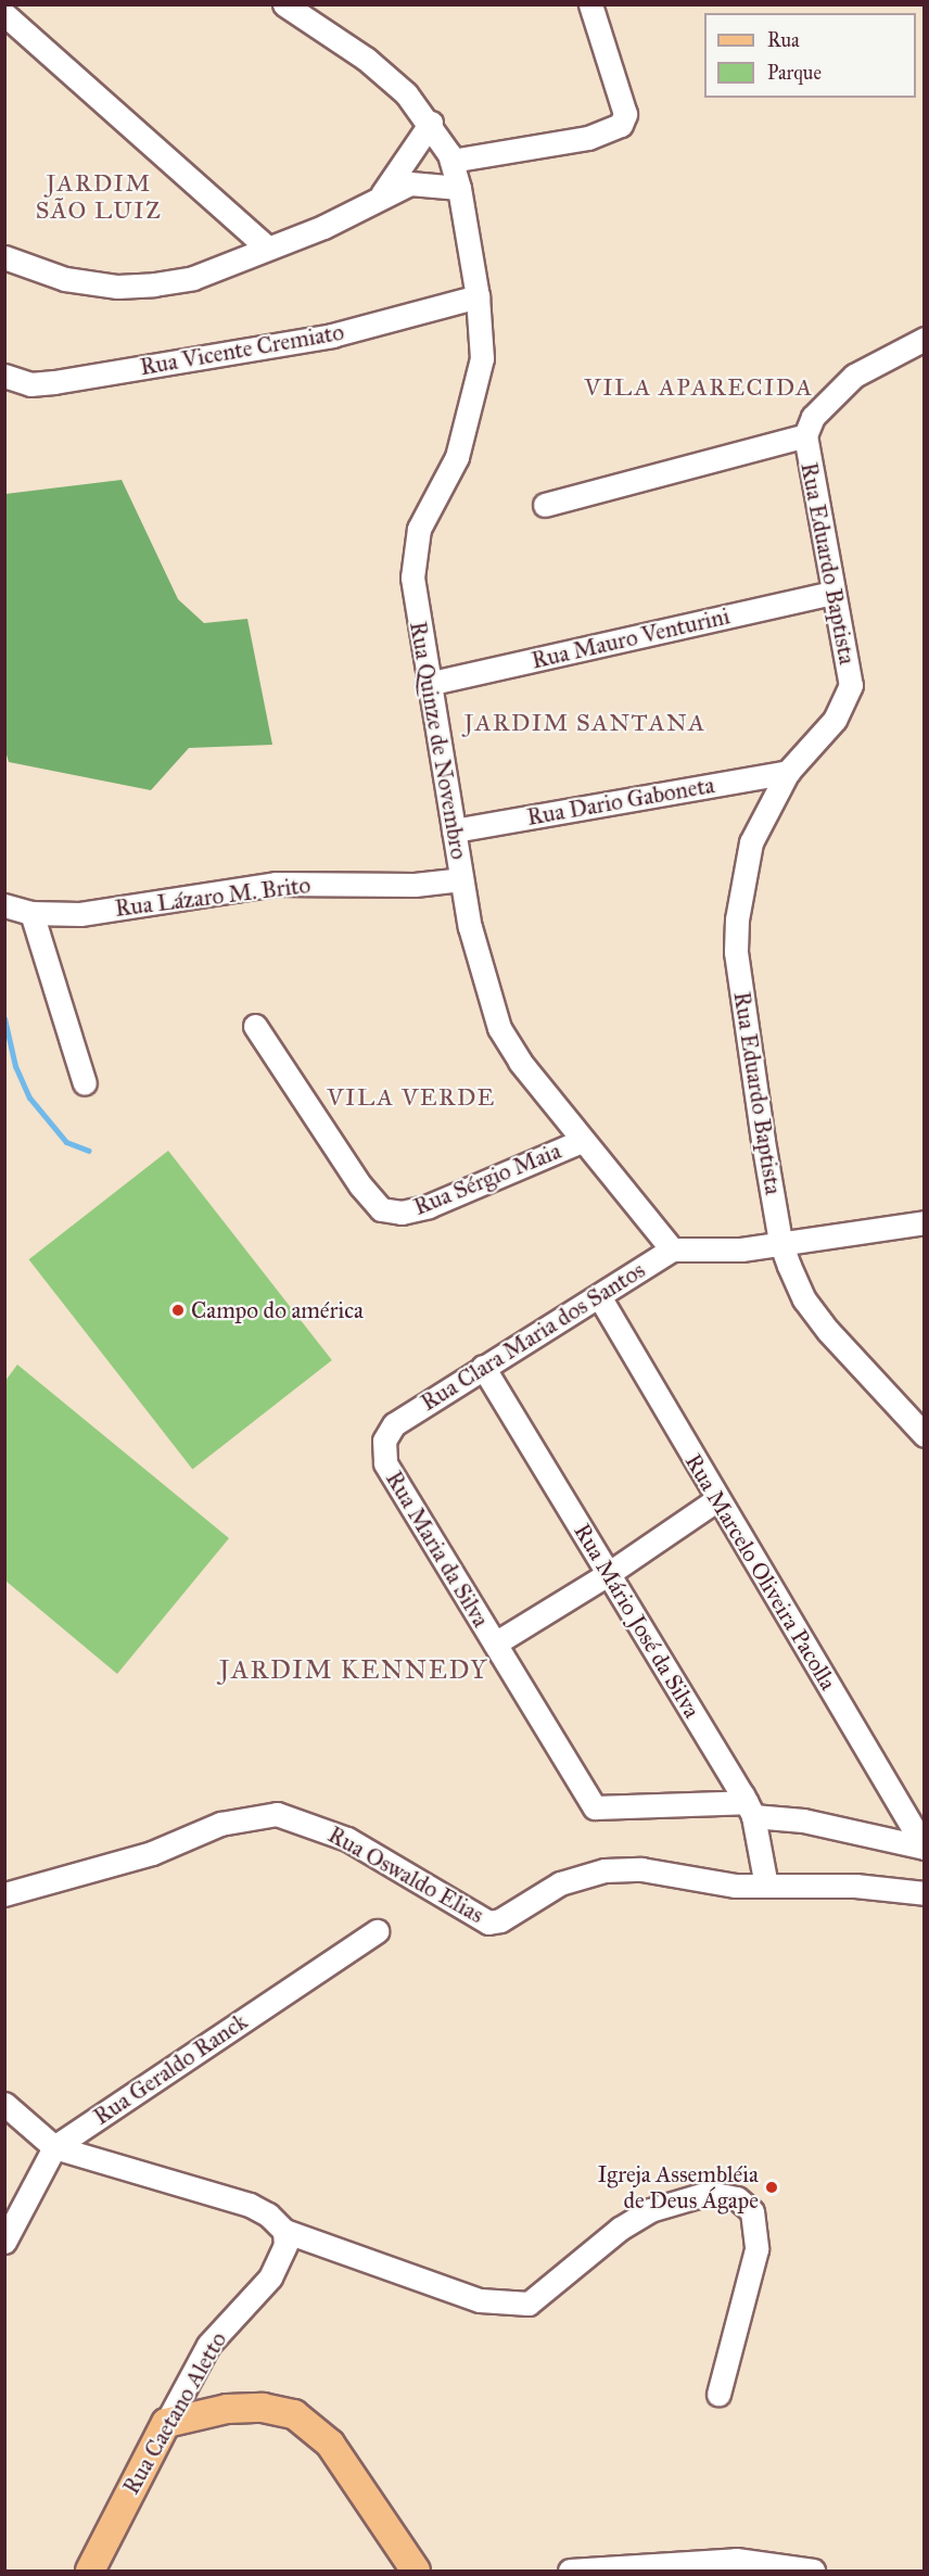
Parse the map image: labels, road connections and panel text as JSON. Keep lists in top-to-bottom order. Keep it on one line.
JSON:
{"streets":{"main road":["Rua Caetano Aletto"],"street":["Rua Vicente Cremiato","Rua Eduardo Baptista","Rua Mauro Venturini","Rua Quinze de Novembro","Rua Dario Gaboneta","Rua Lázaro M. Brito","Rua Sérgio Maia","Rua Clara Maria dos Santos","Rua Maria da Silva","Rua Marcelo Oliveira Pacolla","Rua Mário José da Silva","Rua Oswaldo Elias","Rua Geraldo Ranck"]},"crossings":[["Rua Vicente Cremiato","Rua Quinze de Novembro"],["Rua Eduardo Baptista","Rua Mauro Venturini"],["Rua Eduardo Baptista","Rua Dario Gaboneta"],["Rua Mauro Venturini","Rua Quinze de Novembro"],["Rua Quinze de Novembro","Rua Dario Gaboneta"],["Rua Quinze de Novembro","Rua Lázaro M. Brito"],["Rua Quinze de Novembro","Rua Sérgio Maia"],["Rua Quinze de Novembro","Rua Clara Maria dos Santos"],["Rua Clara Maria dos Santos","Rua Maria da Silva"],["Rua Clara Maria dos Santos","Rua Marcelo Oliveira Pacolla"],["Rua Clara Maria dos Santos","Rua Mário José da Silva"],["Rua Maria da Silva","Rua Marcelo Oliveira Pacolla"],["Rua Maria da Silva","Rua Mário José da Silva"],["Rua Mário José da Silva","Rua Oswaldo Elias"]],"districts":["JARDIM SÃO LUIZ","VILA APARECIDA","JARDIM SANTANA","VILA VERDE","JARDIM KENNEDY"],"places":["Campo do américa","Igreja Assembléia de Deus Ágape"],"legend":["Rua","Parque"]}
